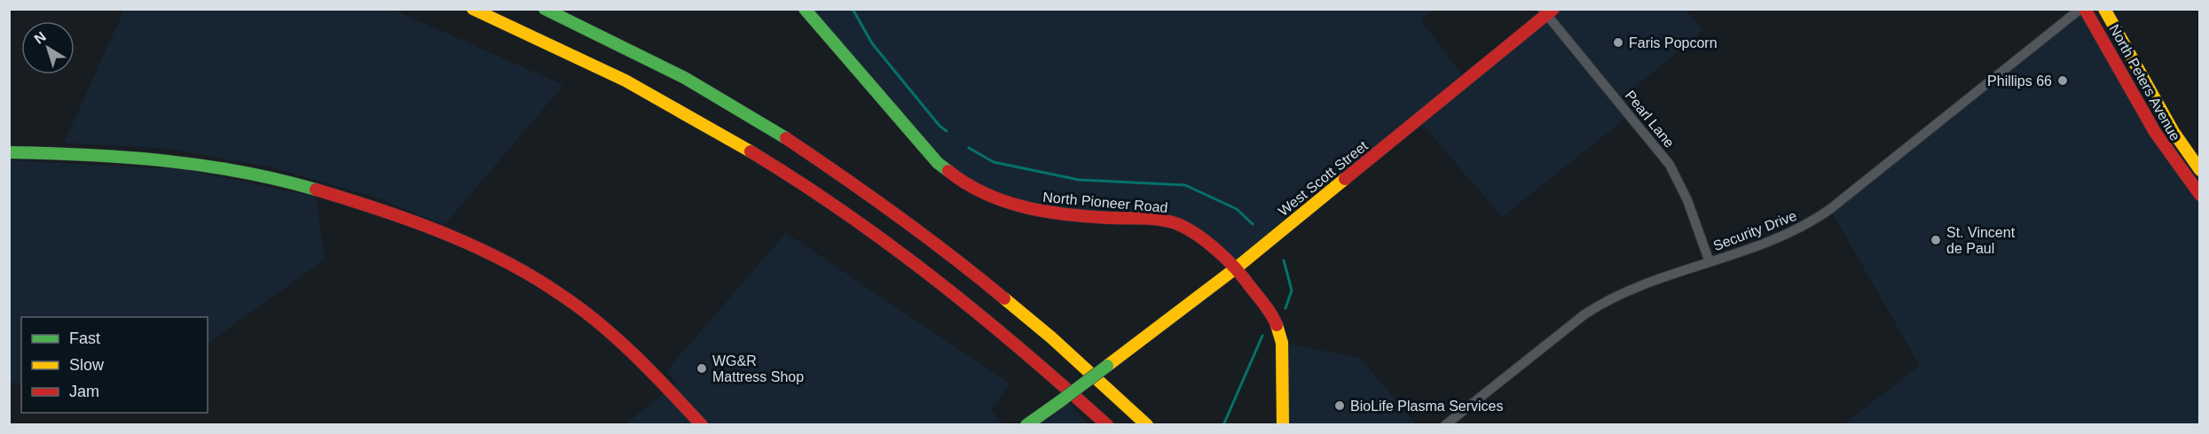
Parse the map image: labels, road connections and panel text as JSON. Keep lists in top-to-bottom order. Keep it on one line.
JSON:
{"streets":{"main road":["North Peters Avenue","West Scott Street","North Pioneer Road"],"street":["Pearl Lane","Security Drive"]},"crossings":[["North Peters Avenue","Security Drive"],["Pearl Lane","West Scott Street"],["Pearl Lane","Security Drive"],["West Scott Street","North Pioneer Road"]],"places":["Faris Popcorn","Phillips 66","St. Vincent de Paul","WG&R Mattress Shop","BioLife Plasma Services"],"legend":["Fast","Slow","Jam"],"north":"top left"}
